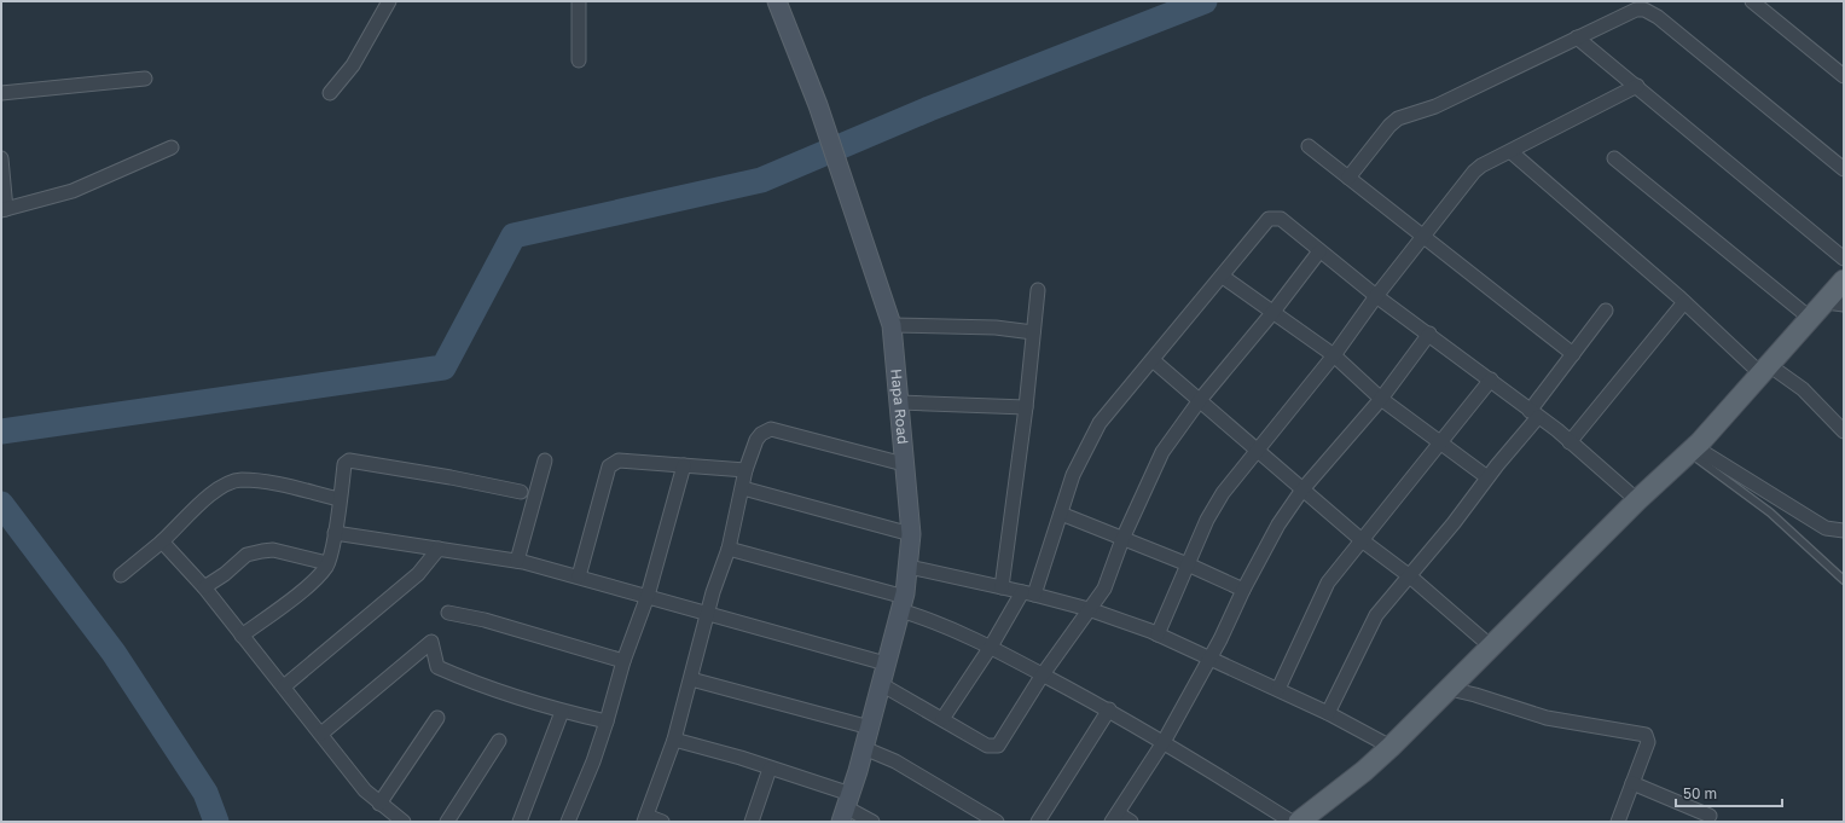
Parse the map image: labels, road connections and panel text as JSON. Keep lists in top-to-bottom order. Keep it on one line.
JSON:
{"streets":{"street":["Hapa Road"]},"scale_bar":"50 m"}
